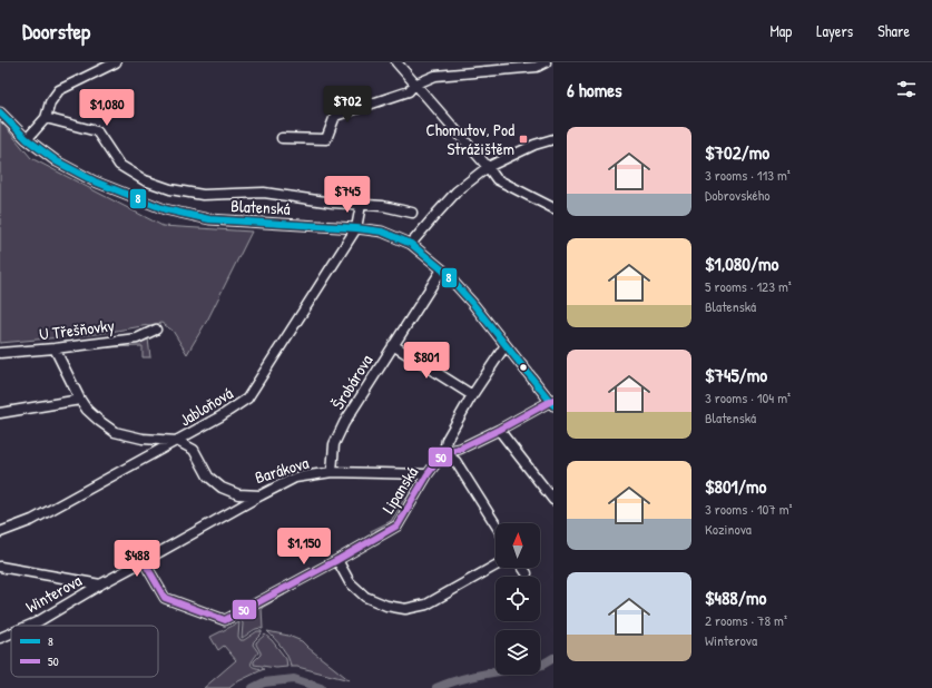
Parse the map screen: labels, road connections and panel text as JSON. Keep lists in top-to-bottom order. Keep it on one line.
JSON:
{"streets":{"street":["Blatenská","U Třešňovky","Šrobárova","Jabloňová","Barákova","Lipanská","Winterova"]},"crossings":[["Blatenská","Šrobárova"],["Blatenská","Jabloňová"],["Blatenská","Lipanská"],["U Třešňovky","Barákova"],["Šrobárova","Barákova"],["Jabloňová","Barákova"],["Barákova","Lipanská"],["Barákova","Winterova"],["Lipanská","Winterova"]],"places":{"transit":["Chomutov, Pod Strážištěm"]},"lines":["transit line 8","transit line 50"],"legend":["8","50"],"north":"top","page":{"header":"Doorstep","nav":["Map","Layers","Share"],"heading":"6 homes","price":["$702","$1,080","$745","$801","$1,150","$488"],"list":[{"name":"$702/mo","note":"3 rooms · 113 m² · Dobrovského"},{"name":"$1,080/mo","note":"5 rooms · 123 m² · Blatenská"},{"name":"$745/mo","note":"3 rooms · 104 m² · Blatenská"},{"name":"$801/mo","note":"3 rooms · 107 m² · Kozinova"},{"name":"$488/mo","note":"2 rooms · 78 m² · Winterova"}]}}
